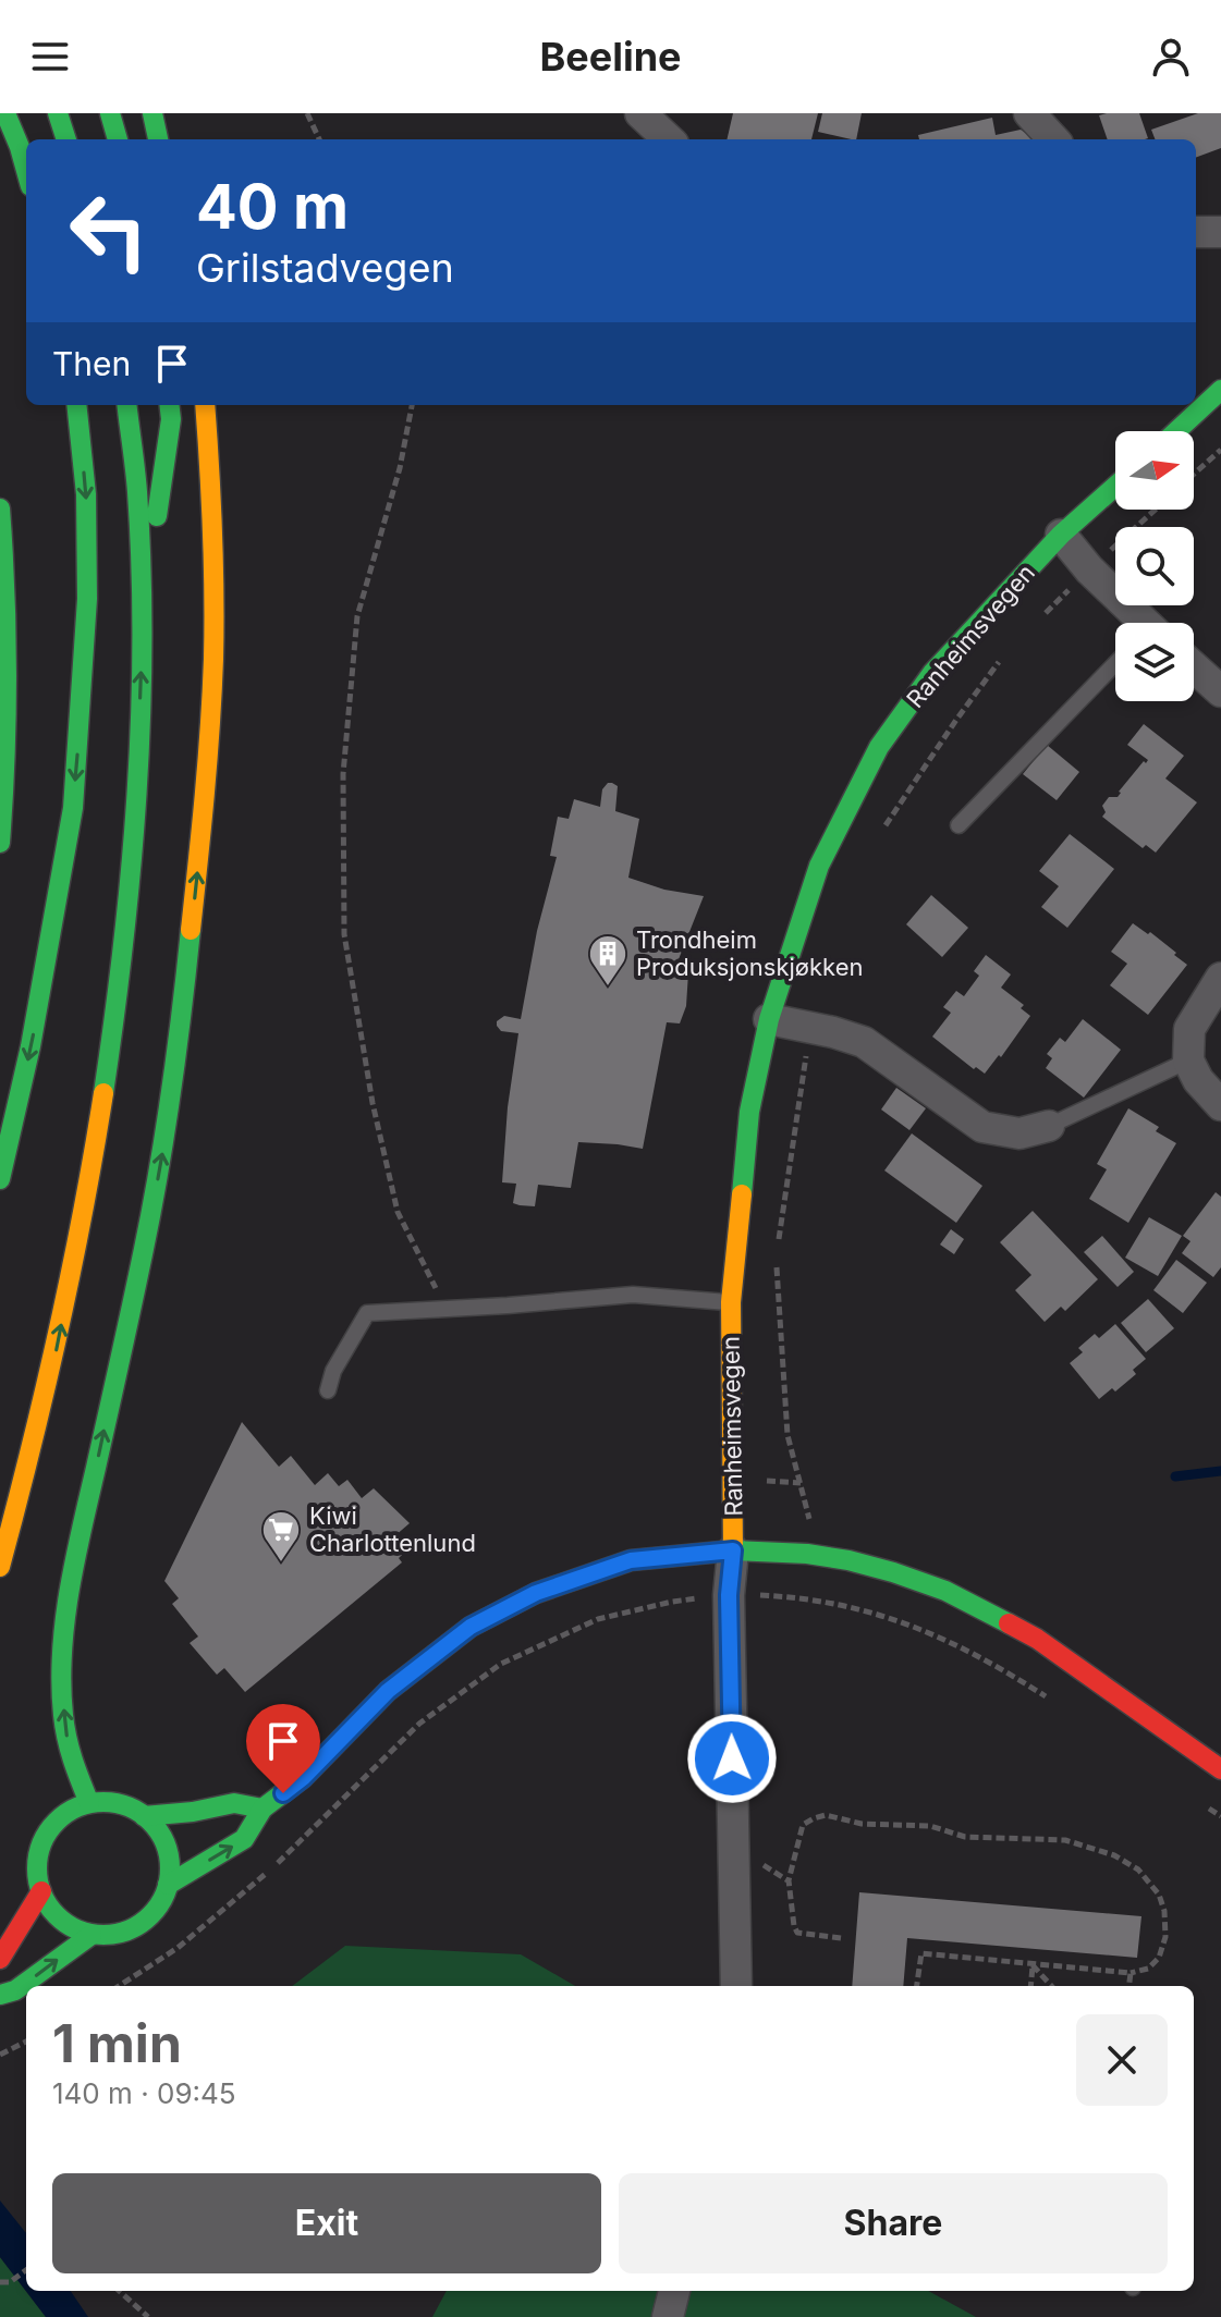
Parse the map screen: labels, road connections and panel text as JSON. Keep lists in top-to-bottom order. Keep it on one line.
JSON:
{"streets":{"main road":["Ranheimsvegen"]},"places":{"building":["Trondheim Produksjonskjøkken"],"supermarket":["Kiwi Charlottenlund"]},"north":"right","page":{"header":"Beeline","turn":["40 m","Grilstadvegen"],"then":"Then","heading":["1 min","140 m · 09:45"],"buttons":["Exit","Share"]}}
